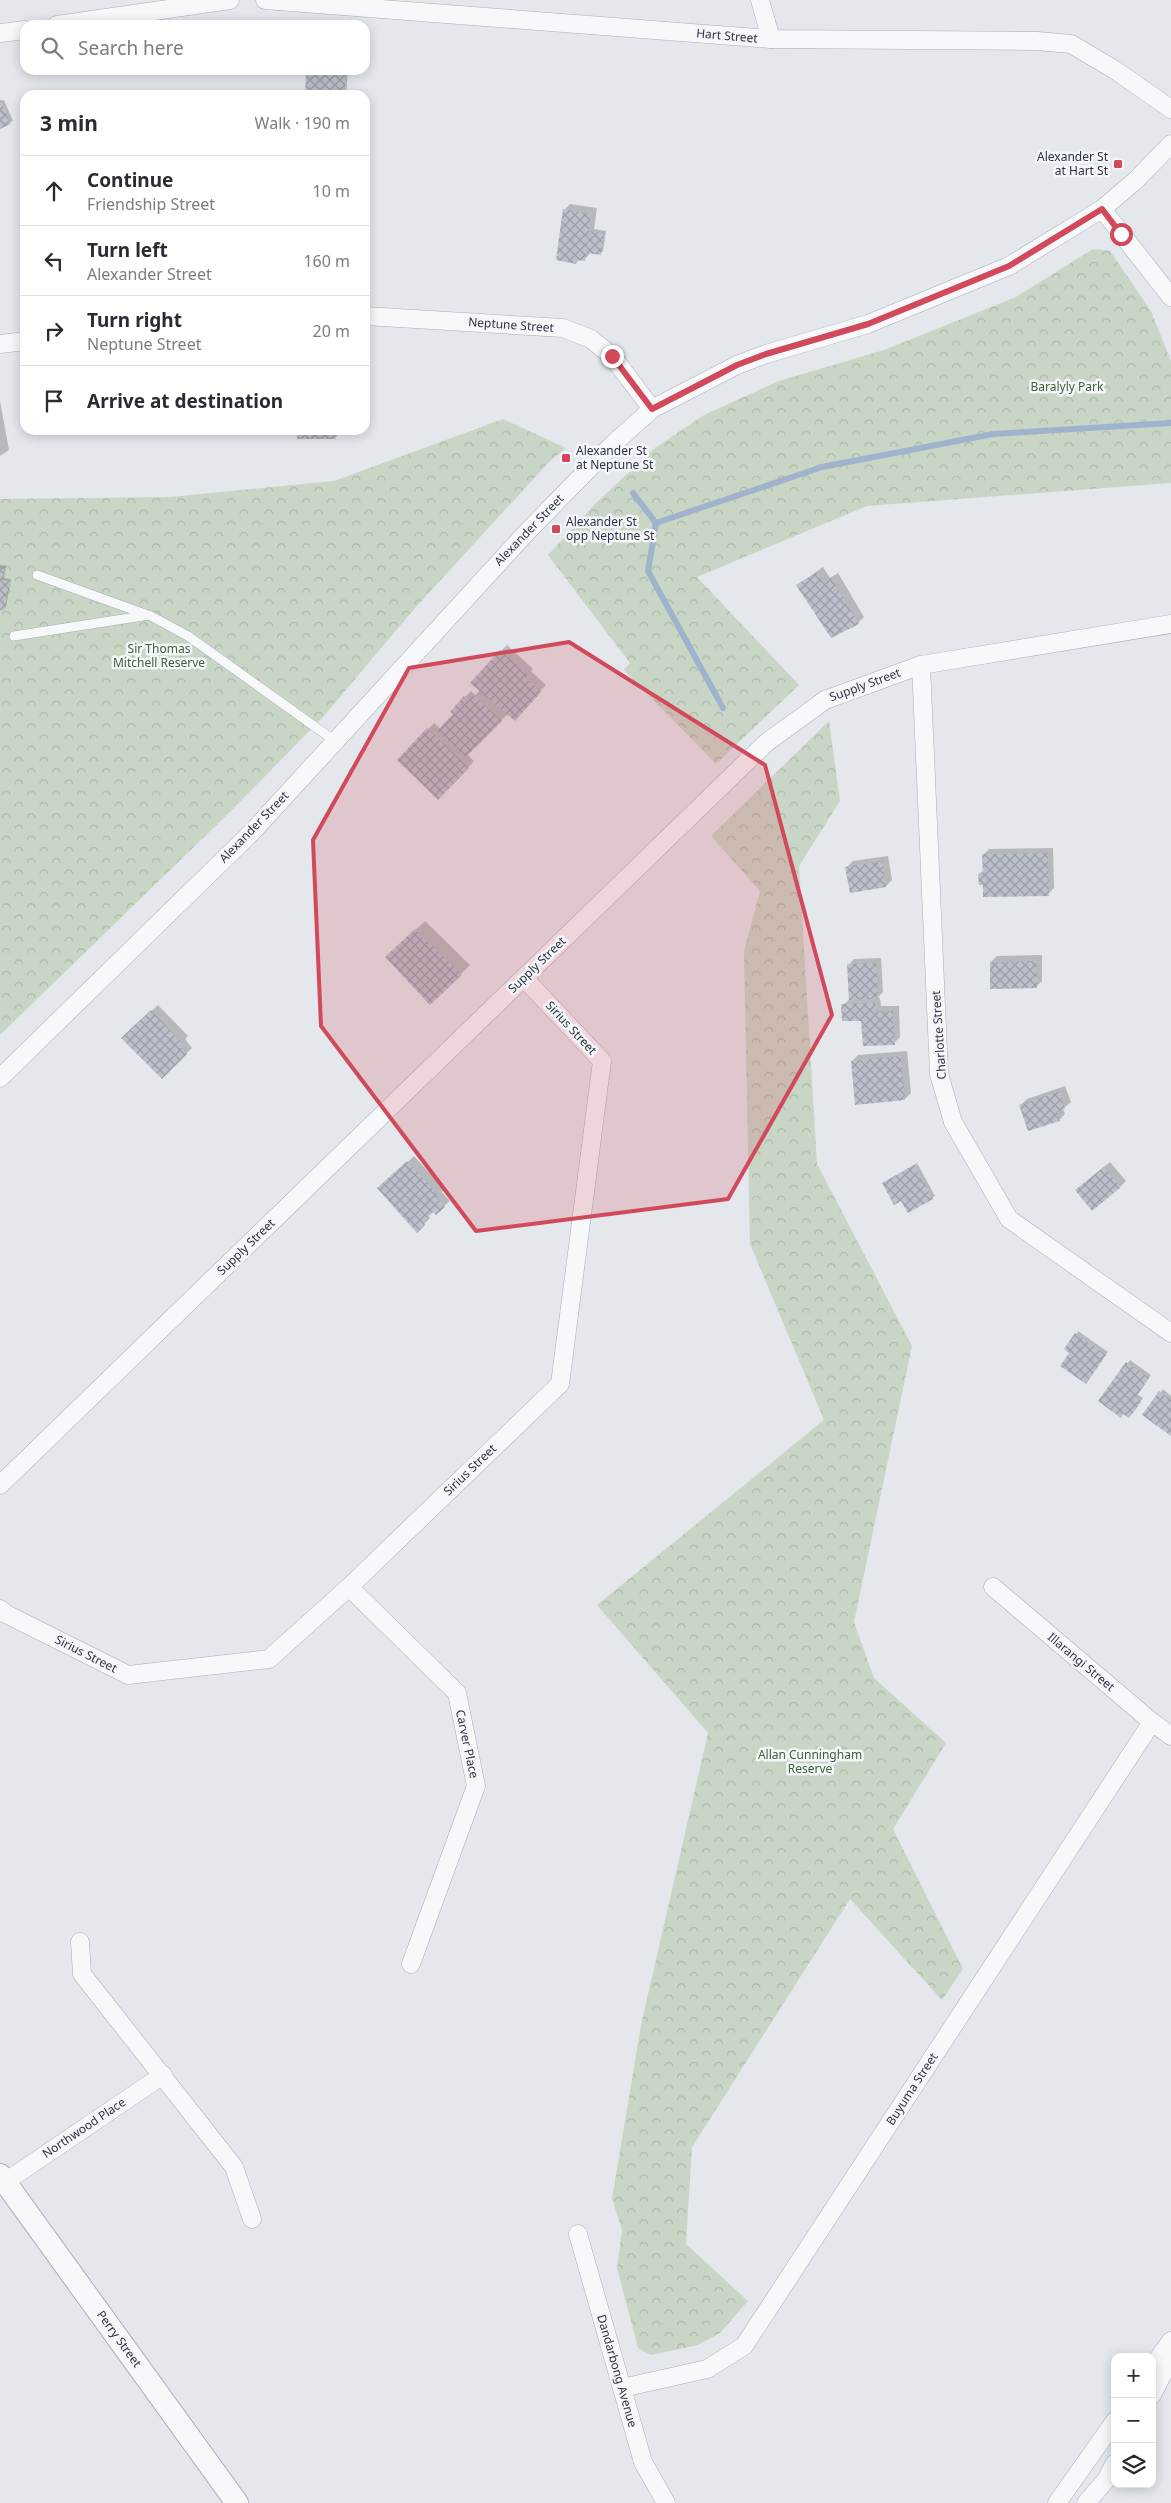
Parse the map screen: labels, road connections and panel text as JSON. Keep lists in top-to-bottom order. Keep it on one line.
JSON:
{"streets":{"street":["Hart Street","Neptune Street","Alexander Street","Supply Street","Sirius Street","Charlotte Street","Illarangi Street","Carver Place","Buyuma Street","Northwood Place","Perry Street","Dandarbong Avenue"]},"crossings":[["Neptune Street","Alexander Street"],["Supply Street","Sirius Street"],["Supply Street","Charlotte Street"],["Sirius Street","Carver Place"],["Illarangi Street","Buyuma Street"],["Buyuma Street","Dandarbong Avenue"],["Northwood Place","Perry Street"]],"parks":["Baralyly Park","Sir Thomas Mitchell Reserve","Allan Cunningham Reserve"],"places":{"transit":["Alexander St at Hart St","Alexander St at Neptune St","Alexander St opp Neptune St"]},"page":{"search":"Search here","heading":["3 min","Walk · 190 m"],"list":[["Continue","Friendship Street","10 m"],["Turn left","Alexander Street","160 m"],["Turn right","Neptune Street","20 m"],"Arrive at destination"],"map_buttons":["+","−"]}}
